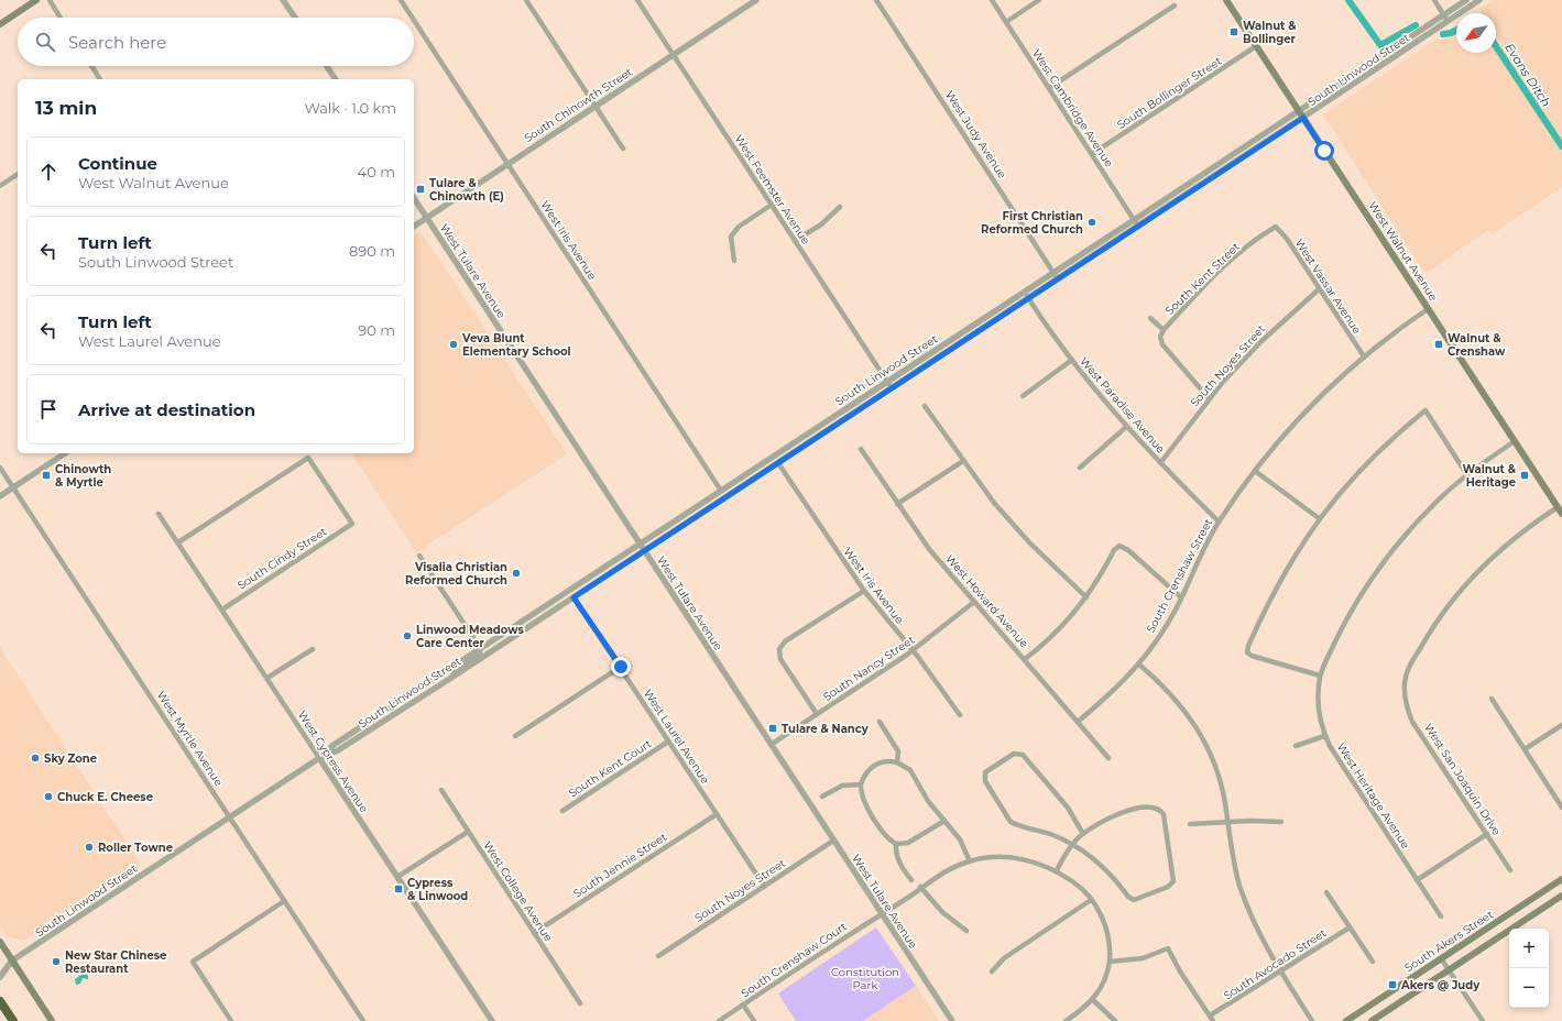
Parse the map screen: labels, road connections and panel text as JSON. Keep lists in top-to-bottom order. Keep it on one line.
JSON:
{"streets":{"main road":["West Walnut Avenue","South Akers Street"],"street":["South Linwood Street","South Bollinger Street","South Chinowth Street","West Cambridge Avenue","West Judy Avenue","West Feemster Avenue","West Iris Avenue","West Tulare Avenue","South Kent Street","West Vassar Avenue","South Noyes Street","West Paradise Avenue","South Cindy Street","South Crenshaw Street","West Howard Avenue","South Nancy Street","West Laurel Avenue","West Myrtle Avenue","West Cypress Avenue","South Kent Court","West San Joaquin Drive","West Heritage Avenue","South Jennie Street","West College Avenue","South Crenshaw Court","South Avocado Street"]},"crossings":[["South Linwood Street","West Cambridge Avenue"],["South Linwood Street","West Judy Avenue"],["South Linwood Street","West Feemster Avenue"],["South Linwood Street","West Iris Avenue"],["South Linwood Street","West Walnut Avenue"],["South Linwood Street","West Tulare Avenue"],["South Linwood Street","West Paradise Avenue"],["South Linwood Street","West Laurel Avenue"],["South Linwood Street","West Myrtle Avenue"],["South Linwood Street","West Cypress Avenue"],["South Bollinger Street","West Cambridge Avenue"],["South Bollinger Street","West Walnut Avenue"],["South Chinowth Street","West Feemster Avenue"],["South Chinowth Street","West Iris Avenue"],["South Chinowth Street","West Tulare Avenue"],["West Iris Avenue","South Nancy Street"],["West Walnut Avenue","South Crenshaw Street"],["West Walnut Avenue","West San Joaquin Drive"],["West Walnut Avenue","West Heritage Avenue"],["West Tulare Avenue","South Noyes Street"],["West Tulare Avenue","South Nancy Street"],["West Tulare Avenue","South Crenshaw Court"],["South Kent Street","West Vassar Avenue"],["West Vassar Avenue","South Noyes Street"],["West Vassar Avenue","South Crenshaw Street"],["South Noyes Street","West Paradise Avenue"],["South Noyes Street","West Laurel Avenue"],["West Paradise Avenue","South Crenshaw Street"],["South Cindy Street","West Cypress Avenue"],["South Crenshaw Street","West Howard Avenue"],["West Howard Avenue","South Nancy Street"],["West Laurel Avenue","South Kent Court"],["West Laurel Avenue","South Jennie Street"],["South Jennie Street","West College Avenue"]],"water":["Evans Ditch"],"parks":["Constitution Park"],"places":{"transit":["Walnut & Bollinger","Tulare & Chinowth (E)","Walnut & Crenshaw","Chinowth & Myrtle","Walnut & Heritage","Tulare & Nancy","Cypress & Linwood","Akers @ Judy"],"other":["First Christian Reformed Church","Veva Blunt Elementary School","Visalia Christian Reformed Church","Linwood Meadows Care Center","Sky Zone","Chuck E. Cheese","Roller Towne","New Star Chinese Restaurant"]},"north":"bottom left","page":{"search":"Search here","heading":["13 min","Walk · 1.0 km"],"list":[["Continue","West Walnut Avenue","40 m"],["Turn left","South Linwood Street","890 m"],["Turn left","West Laurel Avenue","90 m"],"Arrive at destination"],"map_buttons":["+","−"]}}
